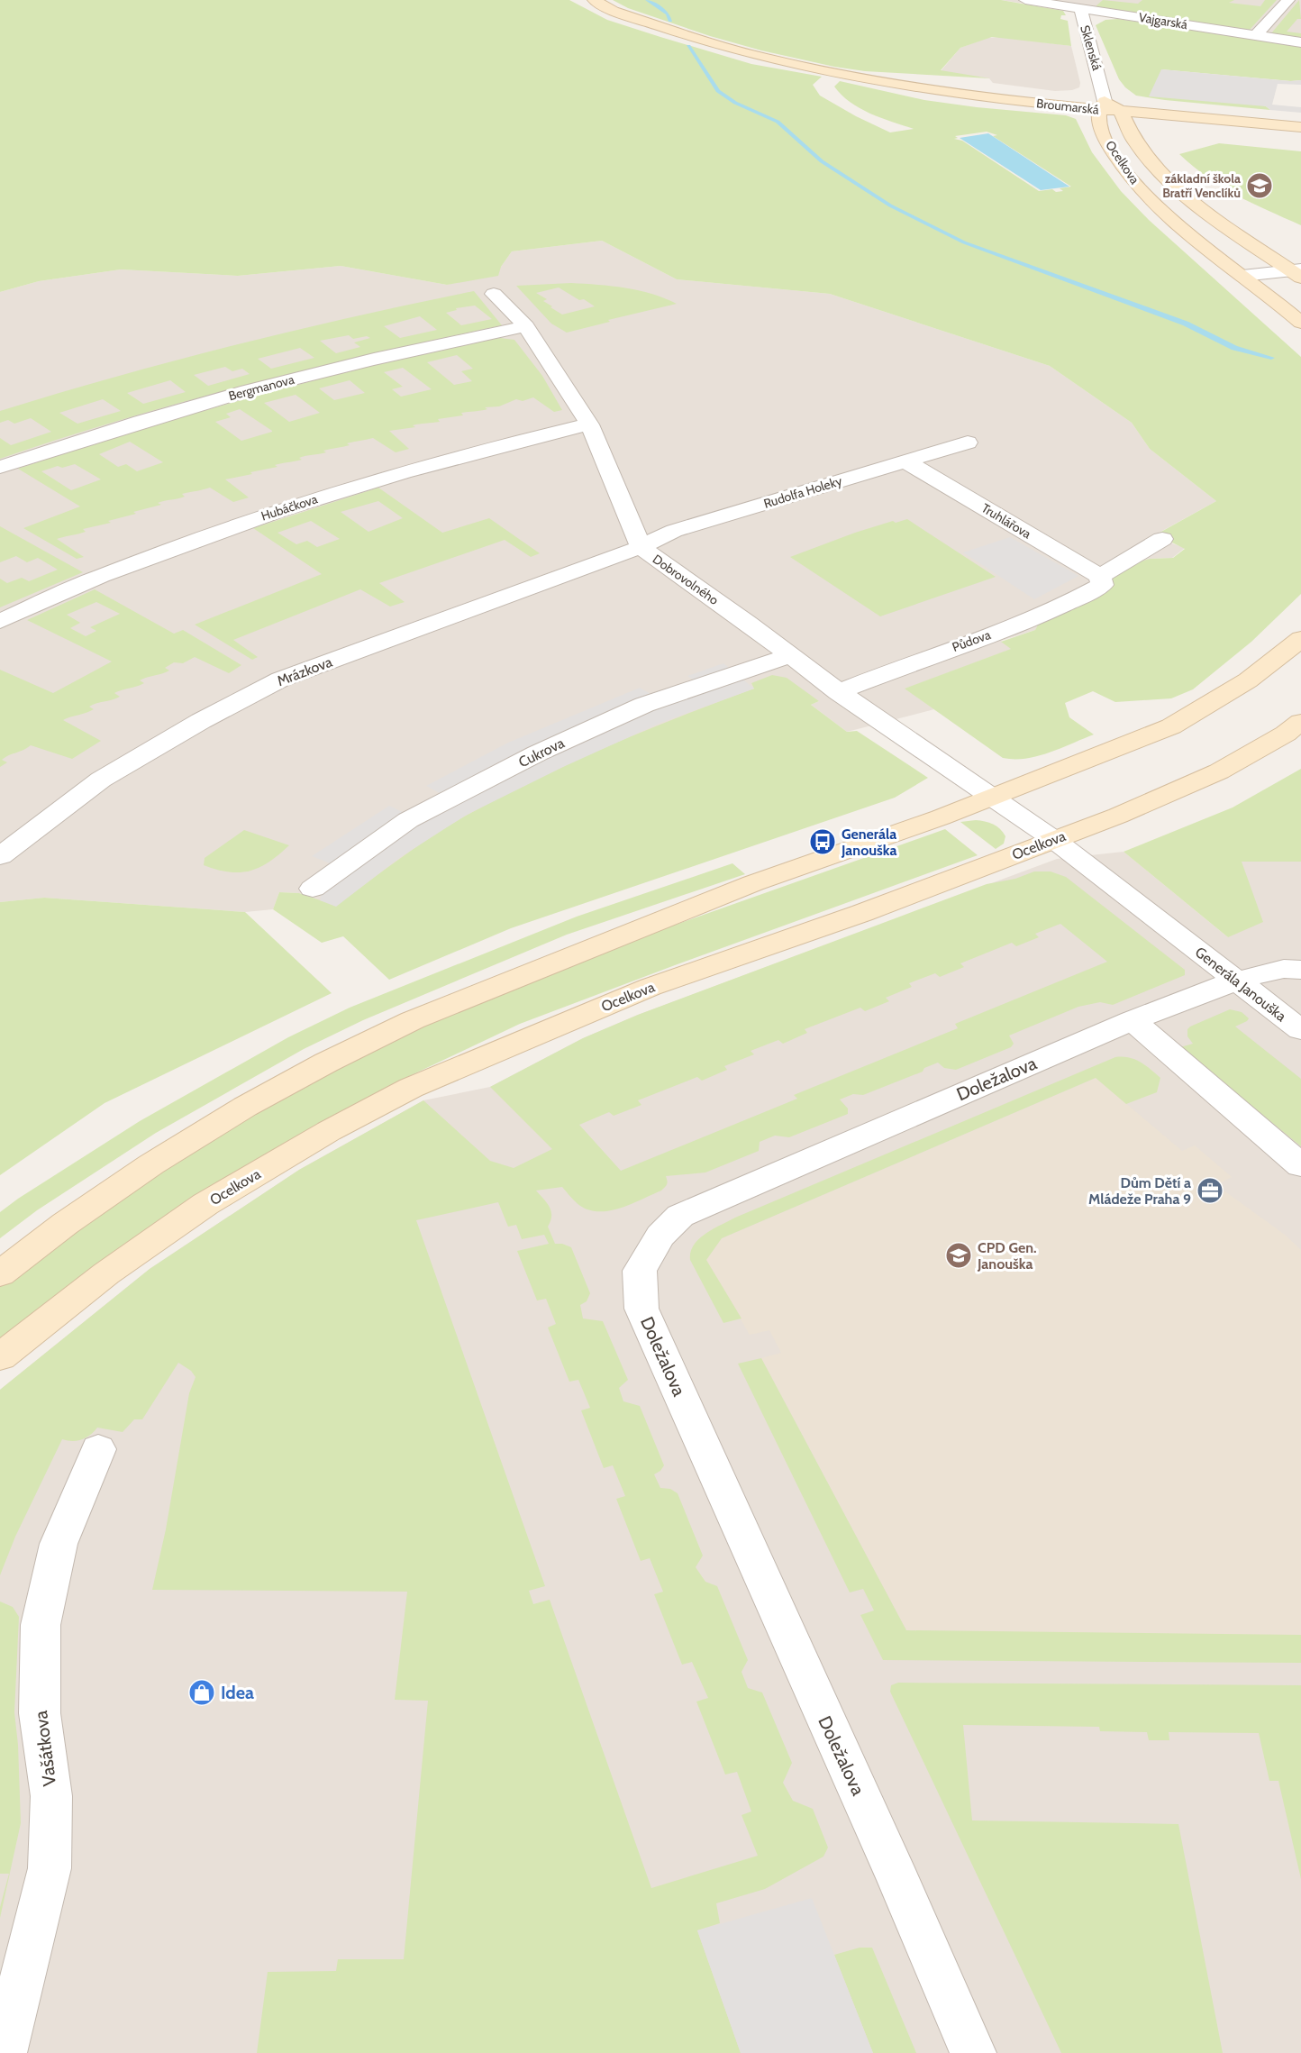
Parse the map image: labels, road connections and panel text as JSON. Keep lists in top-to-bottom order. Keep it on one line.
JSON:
{"streets":{"street":["Vajgarská","Sklenská","Broumarská","Ocelkova","Bergmanova","Rudolfa Holeky","Hubáčkova","Truhlářova","Dobrovolného","Půdova","Mrázkova","Cukrova","Generála Janouška","Doležalova","Vašátkova"]},"crossings":[["Vajgarská","Sklenská"],["Sklenská","Broumarská"],["Sklenská","Ocelkova"],["Broumarská","Ocelkova"],["Ocelkova","Generála Janouška"],["Bergmanova","Dobrovolného"],["Rudolfa Holeky","Truhlářova"],["Rudolfa Holeky","Dobrovolného"],["Rudolfa Holeky","Mrázkova"],["Hubáčkova","Dobrovolného"],["Truhlářova","Půdova"],["Dobrovolného","Půdova"],["Dobrovolného","Mrázkova"],["Dobrovolného","Cukrova"],["Dobrovolného","Generála Janouška"],["Generála Janouška","Doležalova"]],"places":{"school or university":["základní škola Bratří Venclíků","CPD Gen. Janouška"],"bus stop":["Generála Janouška"],"office":["Dům Dětí a Mládeže Praha 9"],"shop":["Idea"]}}
